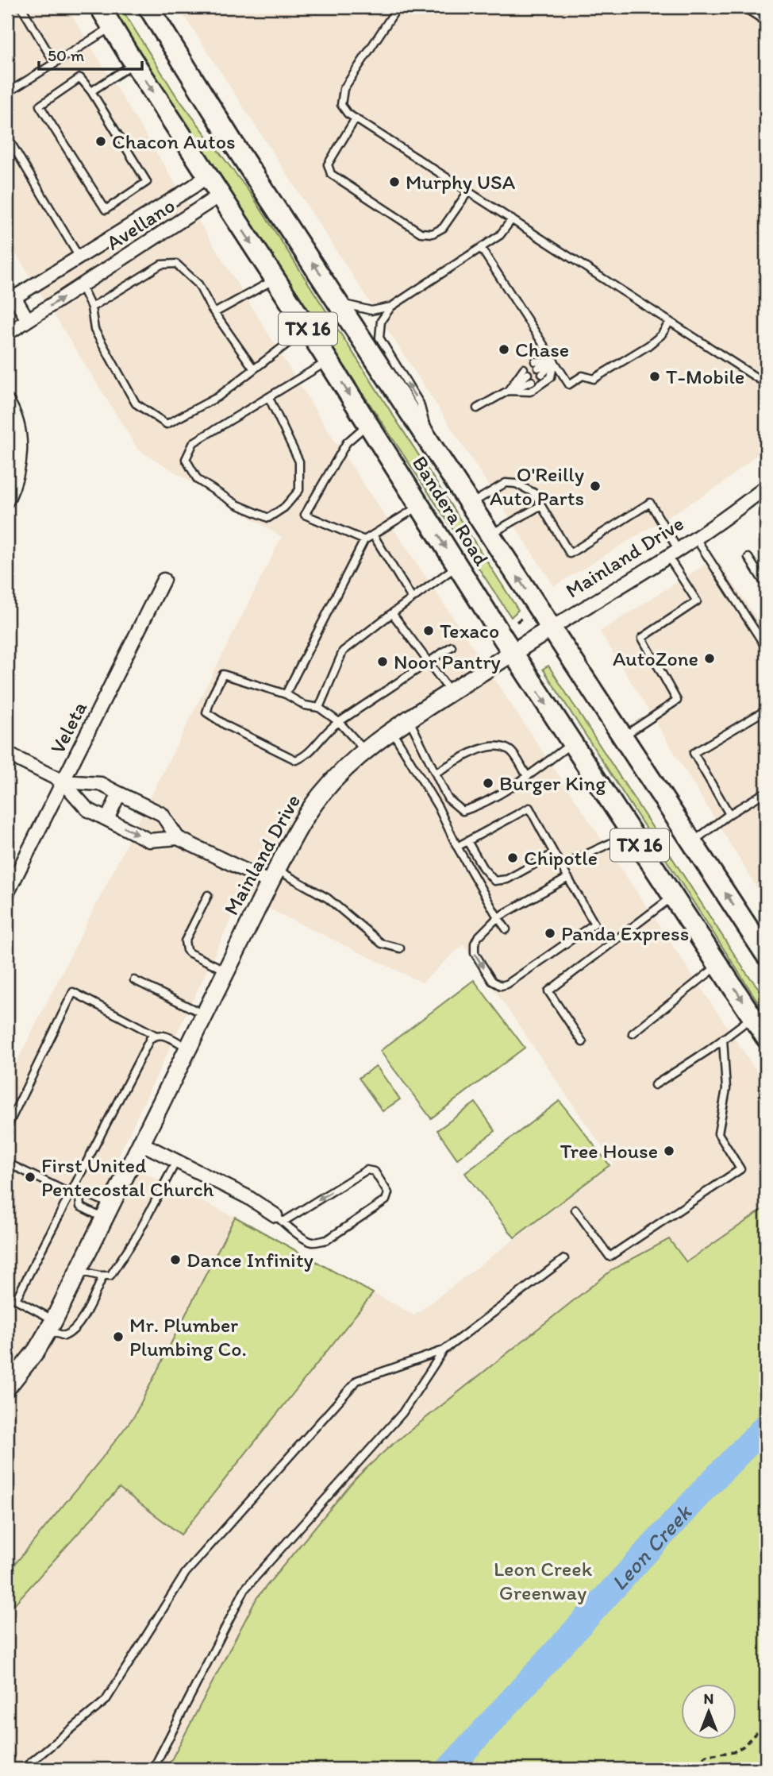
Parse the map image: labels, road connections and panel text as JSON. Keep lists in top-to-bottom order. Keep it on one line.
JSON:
{"streets":{"main road":["TX 16","Bandera Road","Mainland Drive"],"street":["Avellano","Veleta"]},"crossings":[["Avellano","Bandera Road"],["Bandera Road","Mainland Drive"]],"water":["Leon Creek"],"parks":["Leon Creek Greenway"],"places":["Chacon Autos","Murphy USA","Chase","T-Mobile","O'Reilly Auto Parts","Texaco","AutoZone","Noor Pantry","Burger King","Chipotle","Panda Express","Tree House","First United Pentecostal Church","Dance Infinity","Mr. Plumber Plumbing Co."],"scale_bar":"50 m","north":"top"}
